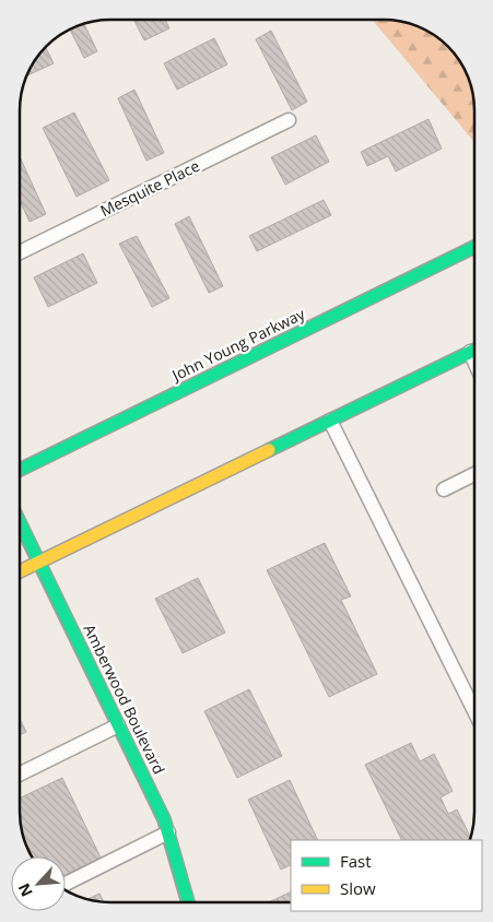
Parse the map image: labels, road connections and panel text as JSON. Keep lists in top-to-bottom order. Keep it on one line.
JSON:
{"streets":{"main road":["John Young Parkway","Amberwood Boulevard"],"lane":["Mesquite Place"]},"legend":["Fast","Slow"],"north":"bottom left"}
